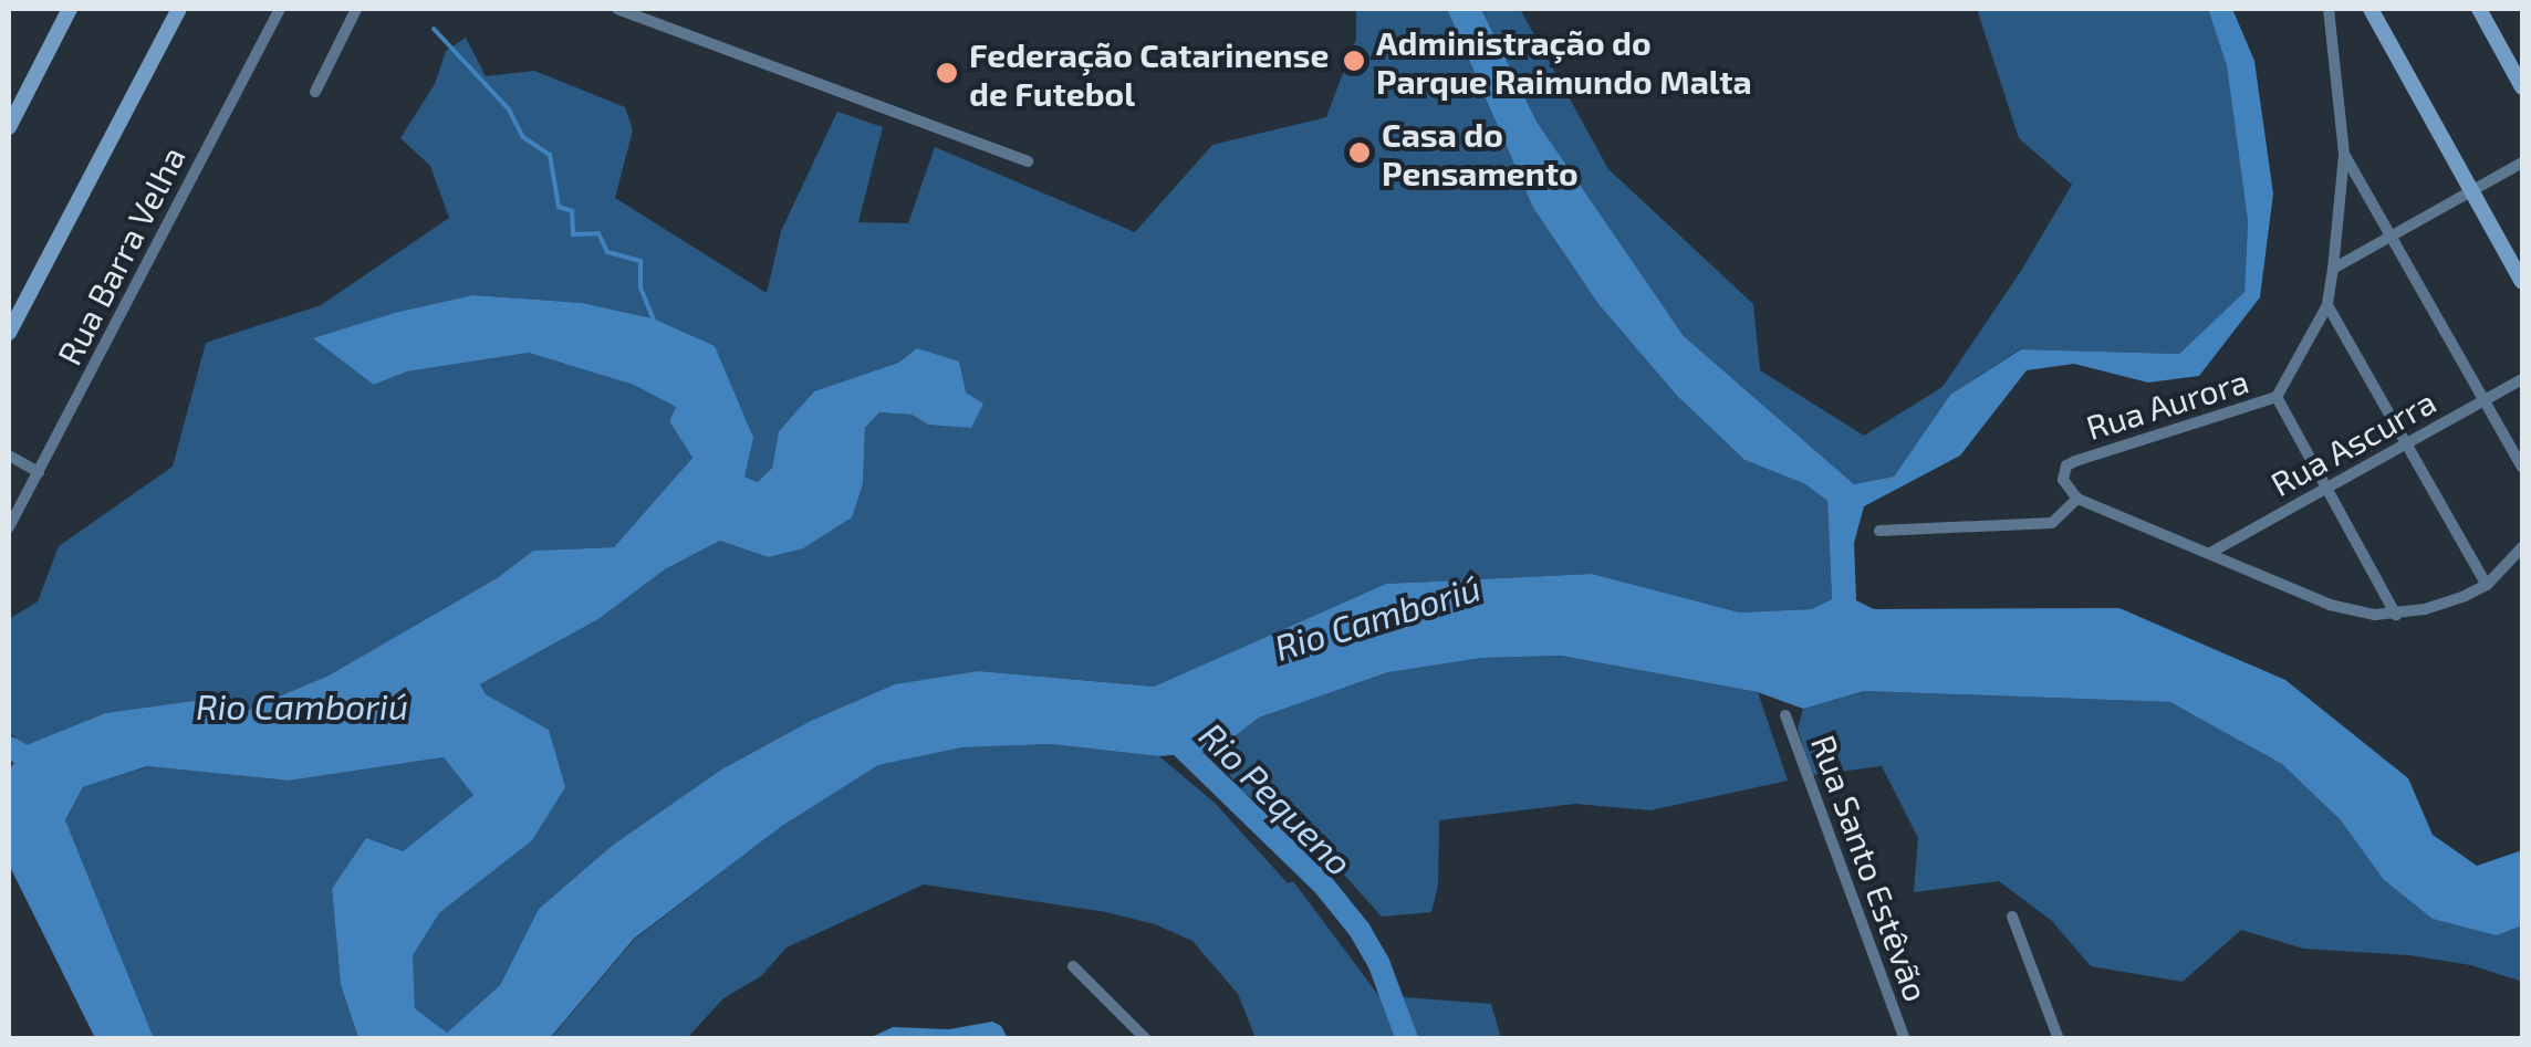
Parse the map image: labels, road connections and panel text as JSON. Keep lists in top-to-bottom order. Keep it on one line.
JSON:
{"streets":{"street":["Rua Barra Velha","Rua Aurora","Rua Ascurra","Rua Santo Estêvão"]},"water":["Rio Camboriú","Rio Pequeno"],"places":["Administração do Parque Raimundo Malta","Federação Catarinense de Futebol","Casa do Pensamento"]}
